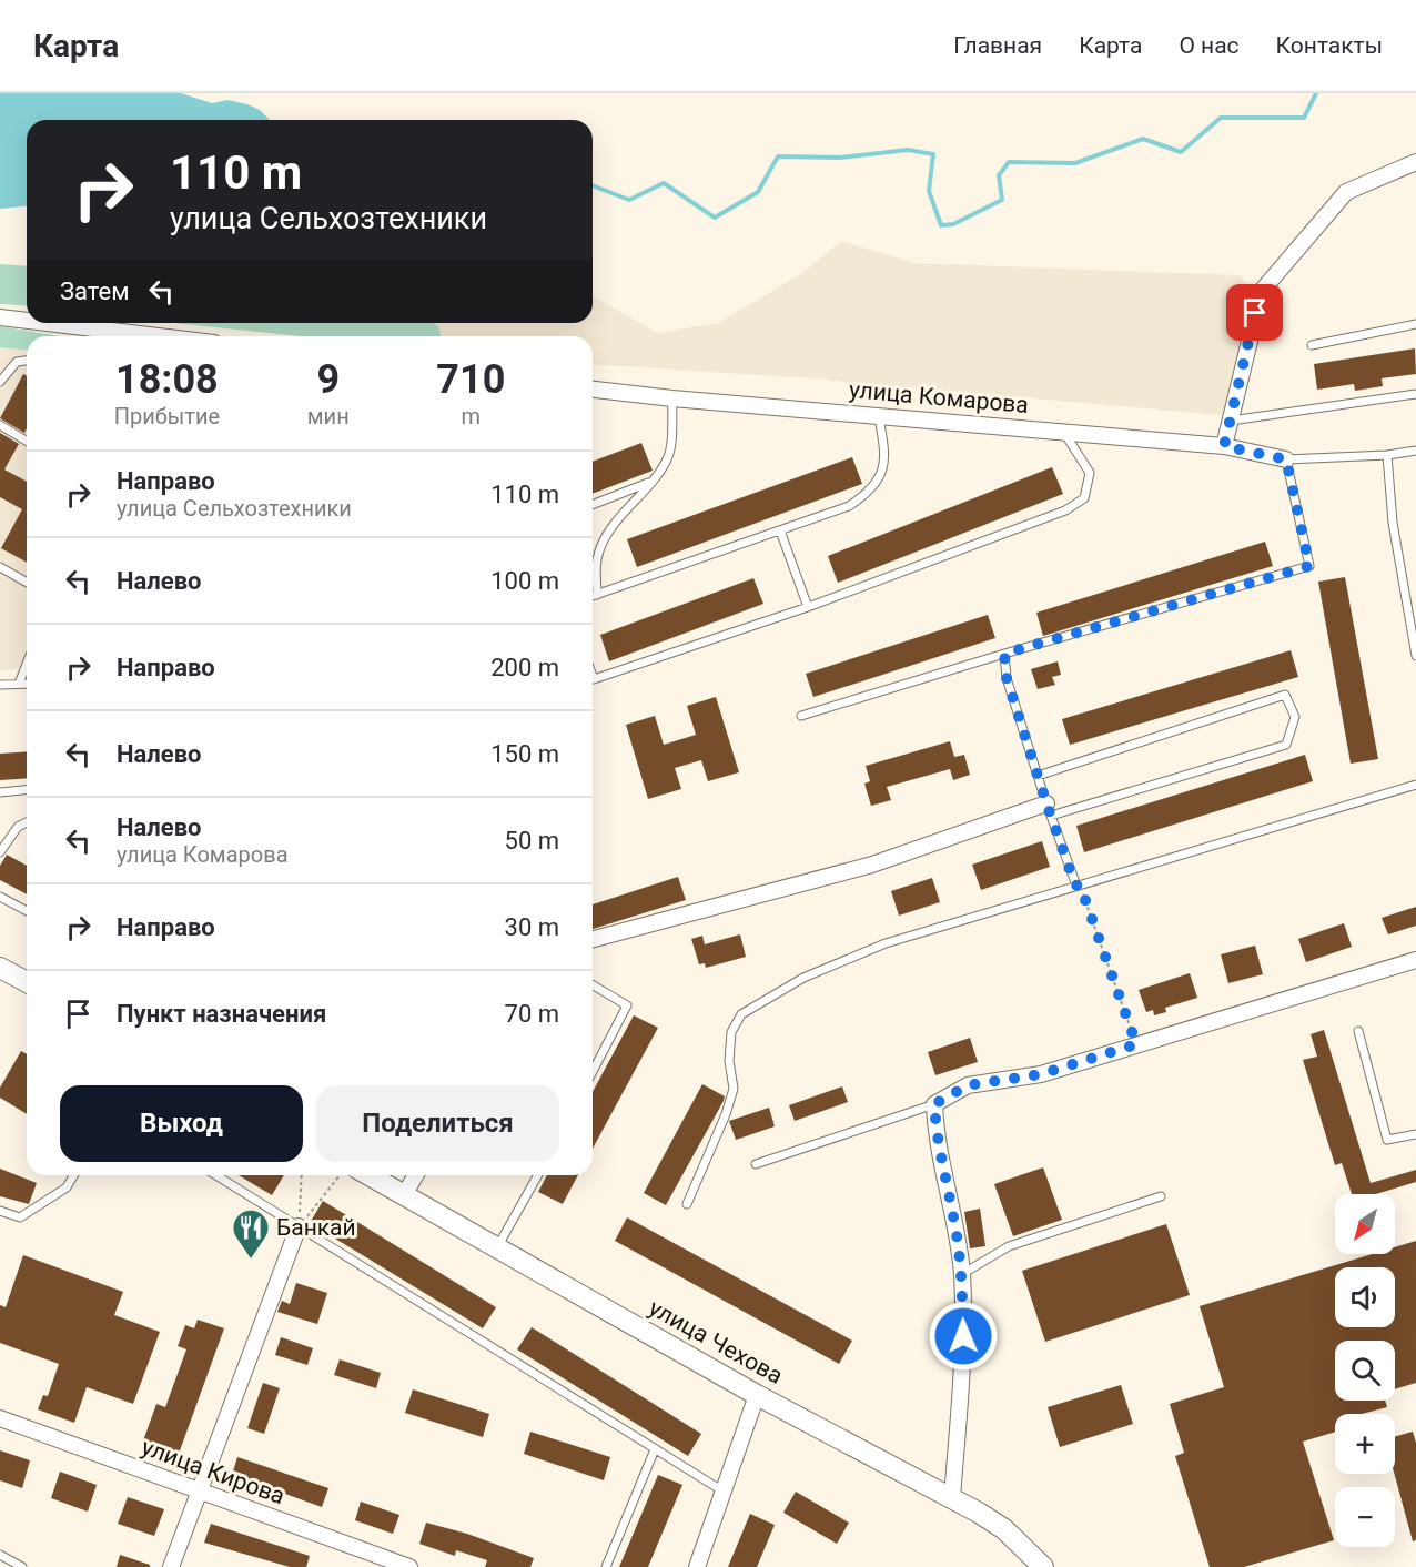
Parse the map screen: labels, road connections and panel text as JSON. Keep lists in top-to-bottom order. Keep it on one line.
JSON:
{"streets":{"main road":["улица Чехова"],"street":["улица Комарова","улица Кирова"]},"places":{"restaurant":["Банкай"]},"north":"bottom left","page":{"header":"Карта","nav":["Главная","Карта","О нас","Контакты"],"turn":["110 m","улица Сельхозтехники"],"then":"Затем","eta":["18:08","Прибытие","9","мин","710","m"],"list":[{"name":"Направо","note":"улица Сельхозтехники","value":"110 m"},{"name":"Налево","value":"100 m"},{"name":"Направо","value":"200 m"},{"name":"Налево","value":"150 m"},{"name":"Налево","note":"улица Комарова","value":"50 m"},{"name":"Направо","value":"30 m"},{"name":"Пункт назначения","value":"70 m"}],"buttons":["Выход","Поделиться"],"map_buttons":["+","−"]}}
